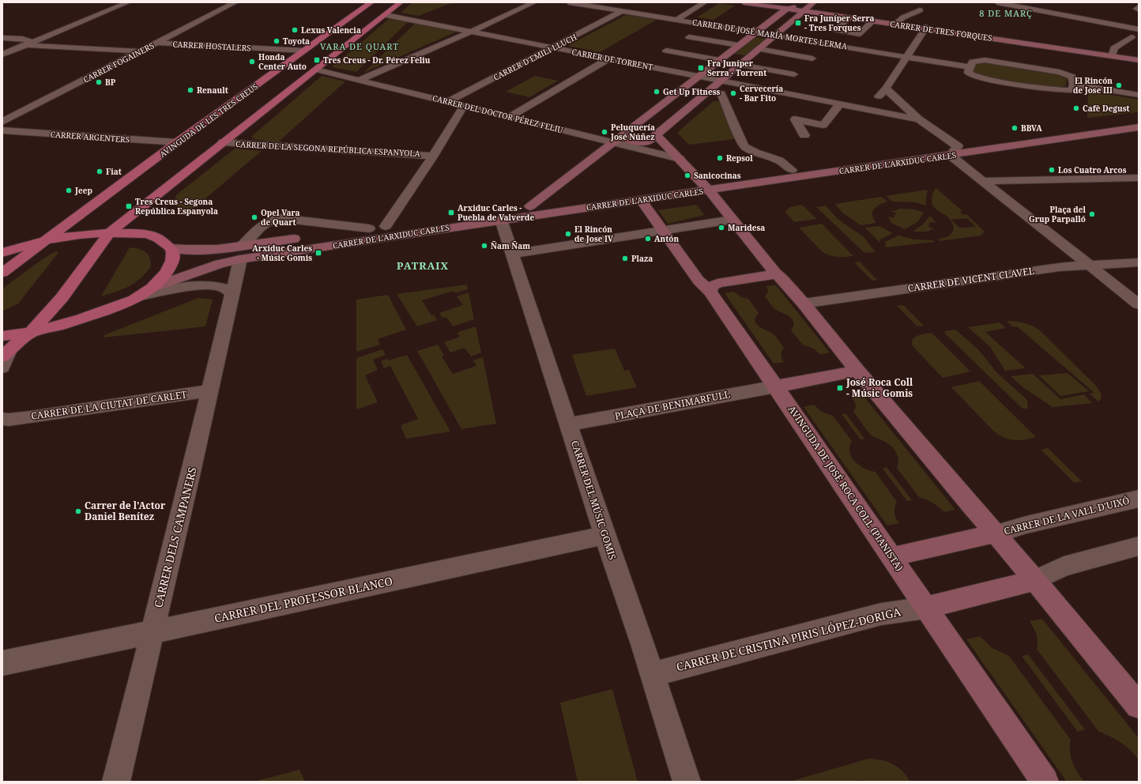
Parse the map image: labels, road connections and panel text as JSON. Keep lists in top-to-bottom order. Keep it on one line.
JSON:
{"streets":{"main road":["CARRER DE TRES FORQUES","AVINGUDA DE LES TRES CREUS","CARRER DE L'ARXIDUC CARLES","AVINGUDA DE JOSÉ ROCA COLL (PIANISTA)"],"street":["CARRER DE JOSÉ MARÍA MORTES LERMA","CARRER HOSTALERS","CARRER D'EMILI LLUCH","CARRER DE TORRENT","CARRER FOGAINERS","CARRER DEL DOCTOR PÉREZ FELIU","CARRER ARGENTERS","CARRER DE LA SEGONA REPÚBLICA ESPANYOLA","CARRER DE VICENT CLAVEL","CARRER DE LA CIUTAT DE CARLET","PLAÇA DE BENIMARFULL","CARRER DEL MÚSIC GOMIS","CARRER DE LA VALL D'UIXÓ","CARRER DELS CAMPANERS","CARRER DEL PROFESSOR BLANCO","CARRER DE CRISTINA PIRIS LÓPEZ-DORIGA"]},"crossings":[["CARRER DE JOSÉ MARÍA MORTES LERMA","CARRER D'EMILI LLUCH"],["CARRER HOSTALERS","CARRER FOGAINERS"],["CARRER HOSTALERS","AVINGUDA DE LES TRES CREUS"],["CARRER D'EMILI LLUCH","CARRER DE TORRENT"],["CARRER D'EMILI LLUCH","CARRER DEL DOCTOR PÉREZ FELIU"],["AVINGUDA DE LES TRES CREUS","CARRER ARGENTERS"],["AVINGUDA DE LES TRES CREUS","CARRER DE L'ARXIDUC CARLES"],["CARRER DE L'ARXIDUC CARLES","AVINGUDA DE JOSÉ ROCA COLL (PIANISTA)"],["CARRER DE L'ARXIDUC CARLES","CARRER DEL MÚSIC GOMIS"],["CARRER DE L'ARXIDUC CARLES","CARRER DELS CAMPANERS"],["CARRER DE LA CIUTAT DE CARLET","CARRER DELS CAMPANERS"],["PLAÇA DE BENIMARFULL","AVINGUDA DE JOSÉ ROCA COLL (PIANISTA)"],["PLAÇA DE BENIMARFULL","CARRER DEL MÚSIC GOMIS"],["AVINGUDA DE JOSÉ ROCA COLL (PIANISTA)","CARRER DE CRISTINA PIRIS LÓPEZ-DORIGA"],["CARRER DEL MÚSIC GOMIS","CARRER DEL PROFESSOR BLANCO"],["CARRER DEL MÚSIC GOMIS","CARRER DE CRISTINA PIRIS LÓPEZ-DORIGA"],["CARRER DELS CAMPANERS","CARRER DEL PROFESSOR BLANCO"]],"districts":["8 DE MARÇ","VARA DE QUART","PATRAIX"],"places":{"transit":["Fra Juníper Serra - Tres Forques","Tres Creus - Dr. Pérez Feliu","Fra Juníper Serra - Torrent","Tres Creus - Segona República Espanyola","Arxiduc Carles - Puebla de Valverde","Arxiduc Carles - Músic Gomis","José Roca Coll - Músic Gomis"],"other":["Lexus Valencia","Toyota","Honda Center Auto","BP","El Rincón de Jose III","Renault","Get Up Fitness","Cervecería - Bar Fito","Cafè Degust","BBVA","Peluquería José Núñez","Repsol","Los Cuatro Arcos","Fiat","Sanicocinas","Jeep","Plaça del Grup Parpalló","Opel Vara de Quart","Maridesa","El Rincón de Jose IV","Antón","Ñam Ñam","Plaza","Carrer de l'Actor Daniel Benítez"]}}
